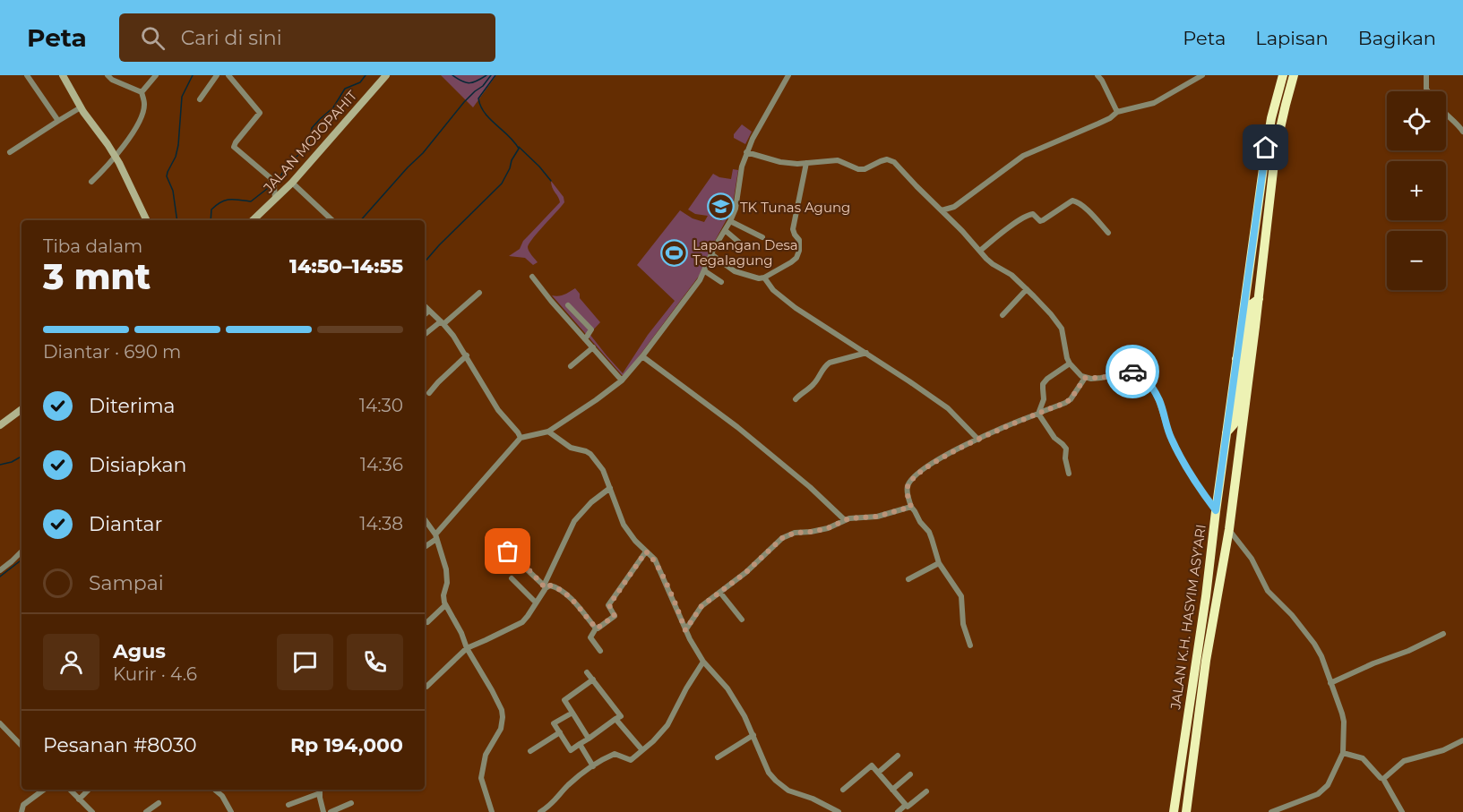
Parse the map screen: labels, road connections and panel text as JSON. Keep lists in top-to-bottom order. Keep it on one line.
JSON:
{"streets":{"highway":["JALAN K.H. HASYIM ASY'ARI"],"street":["JALAN MOJOPAHIT"]},"places":{"school or university":["TK Tunas Agung"],"sports":["Lapangan Desa Tegalagung"]},"page":{"header":"Peta","search":"Cari di sini","nav":["Peta","Lapisan","Bagikan"],"map_buttons":["+","−"],"heading":["3 mnt","Tiba dalam","14:50–14:55"],"panel":["Agus","Kurir · 4.6","Pesanan #8030","Rp 194,000"],"bar":"Diantar · 690 m","list":[["Diterima","14:30"],["Disiapkan","14:36"],["Diantar","14:38"],"Sampai"]}}
